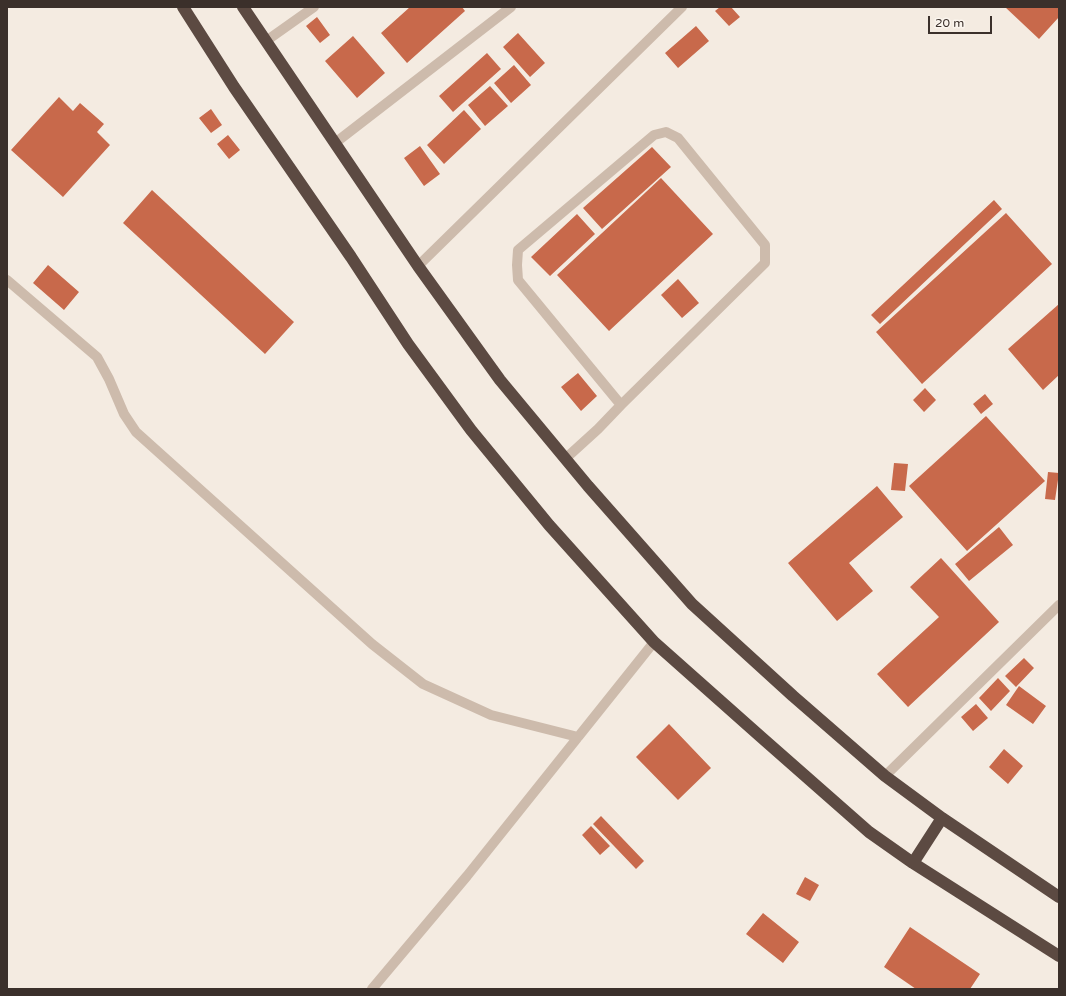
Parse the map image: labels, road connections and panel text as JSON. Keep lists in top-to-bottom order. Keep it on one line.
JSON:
{"scale_bar":"20 m"}
